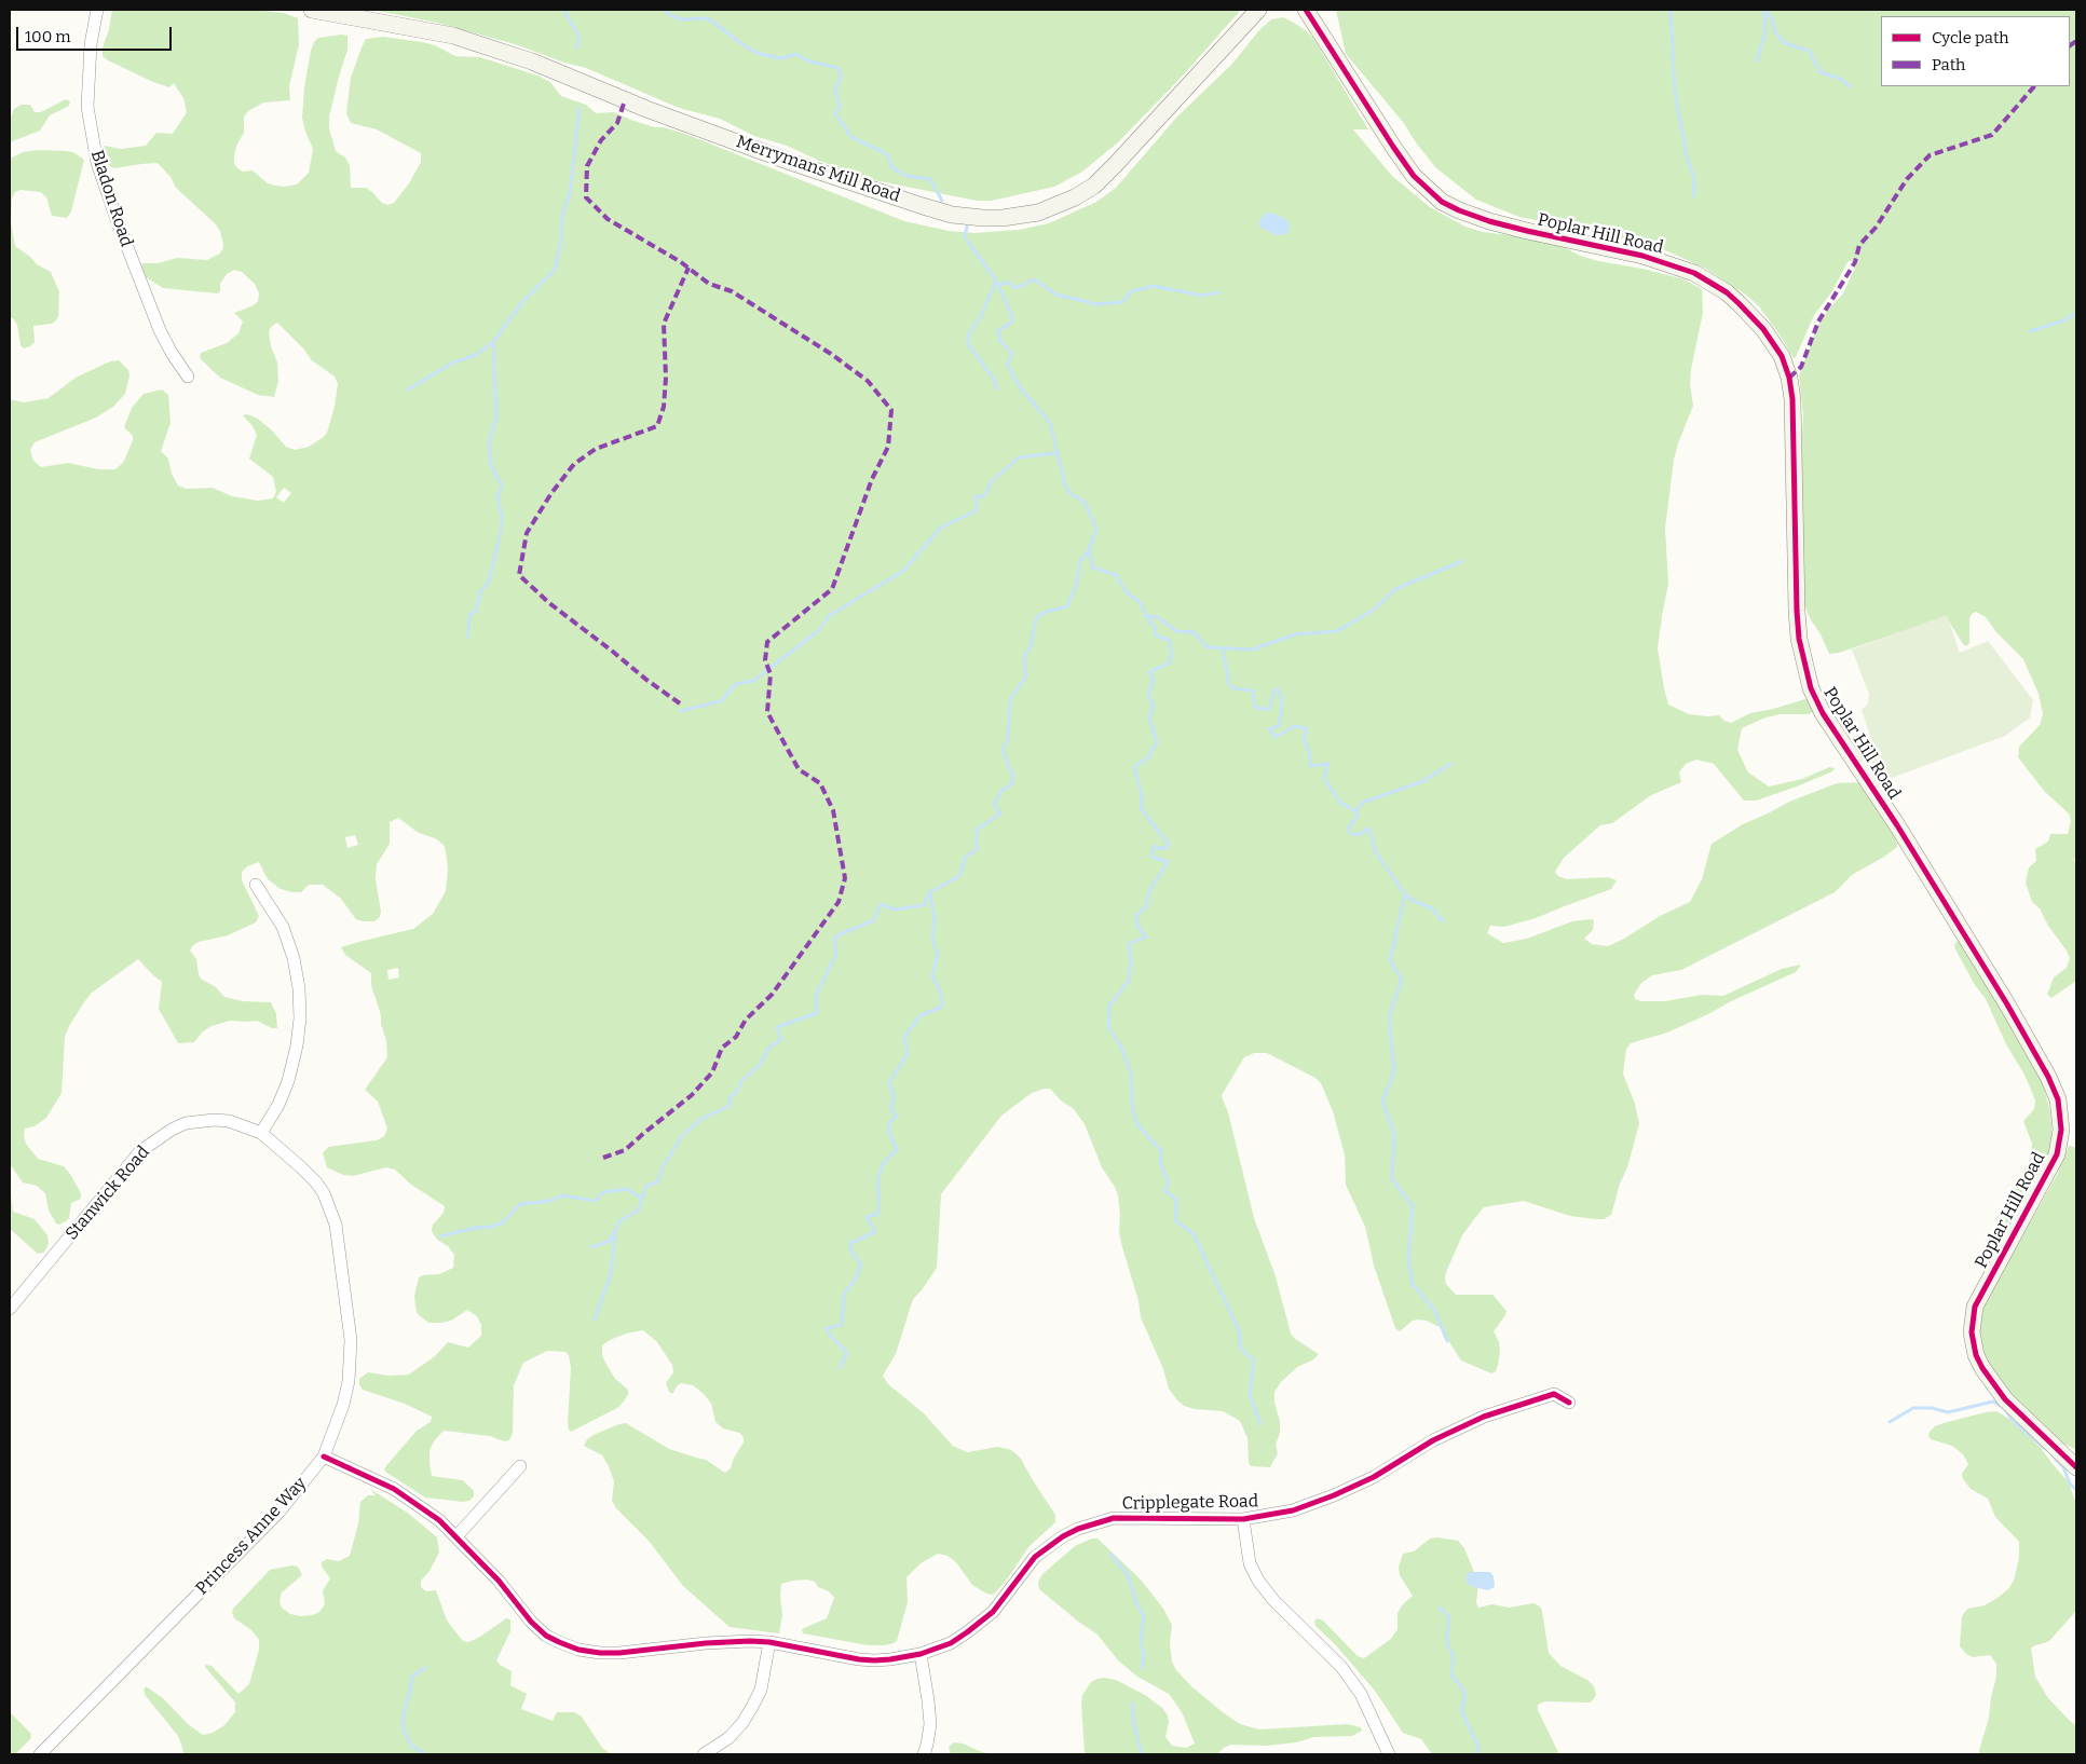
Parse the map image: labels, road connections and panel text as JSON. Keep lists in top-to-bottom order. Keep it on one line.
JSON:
{"streets":{"street":["Merrymans Mill Road","Bladon Road","Poplar Hill Road","Stanwick Road","Cripplegate Road","Princess Anne Way"]},"crossings":[["Stanwick Road","Princess Anne Way"],["Cripplegate Road","Princess Anne Way"]],"legend":["Cycle path","Path"],"scale_bar":"100 m"}
